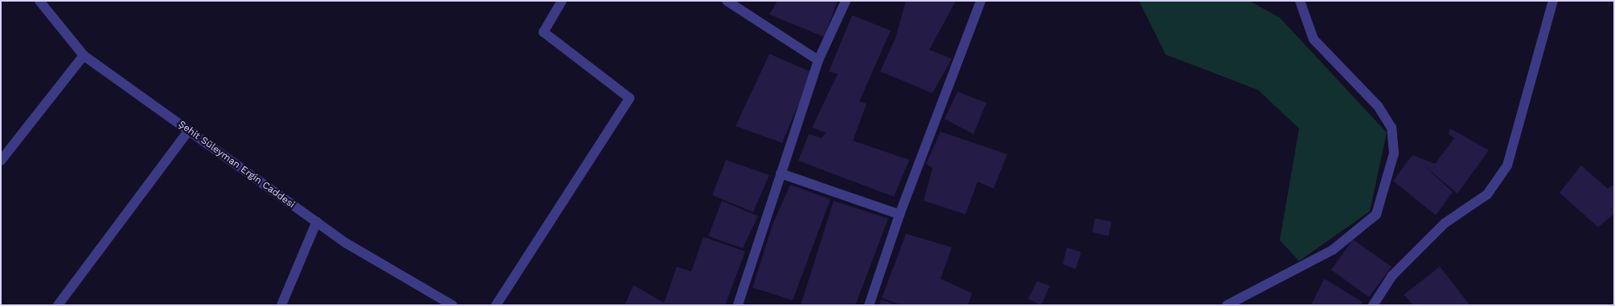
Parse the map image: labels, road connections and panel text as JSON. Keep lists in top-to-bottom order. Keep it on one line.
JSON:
{"streets":{"street":["Şehit Süleyman Ergin Caddesi"]}}
